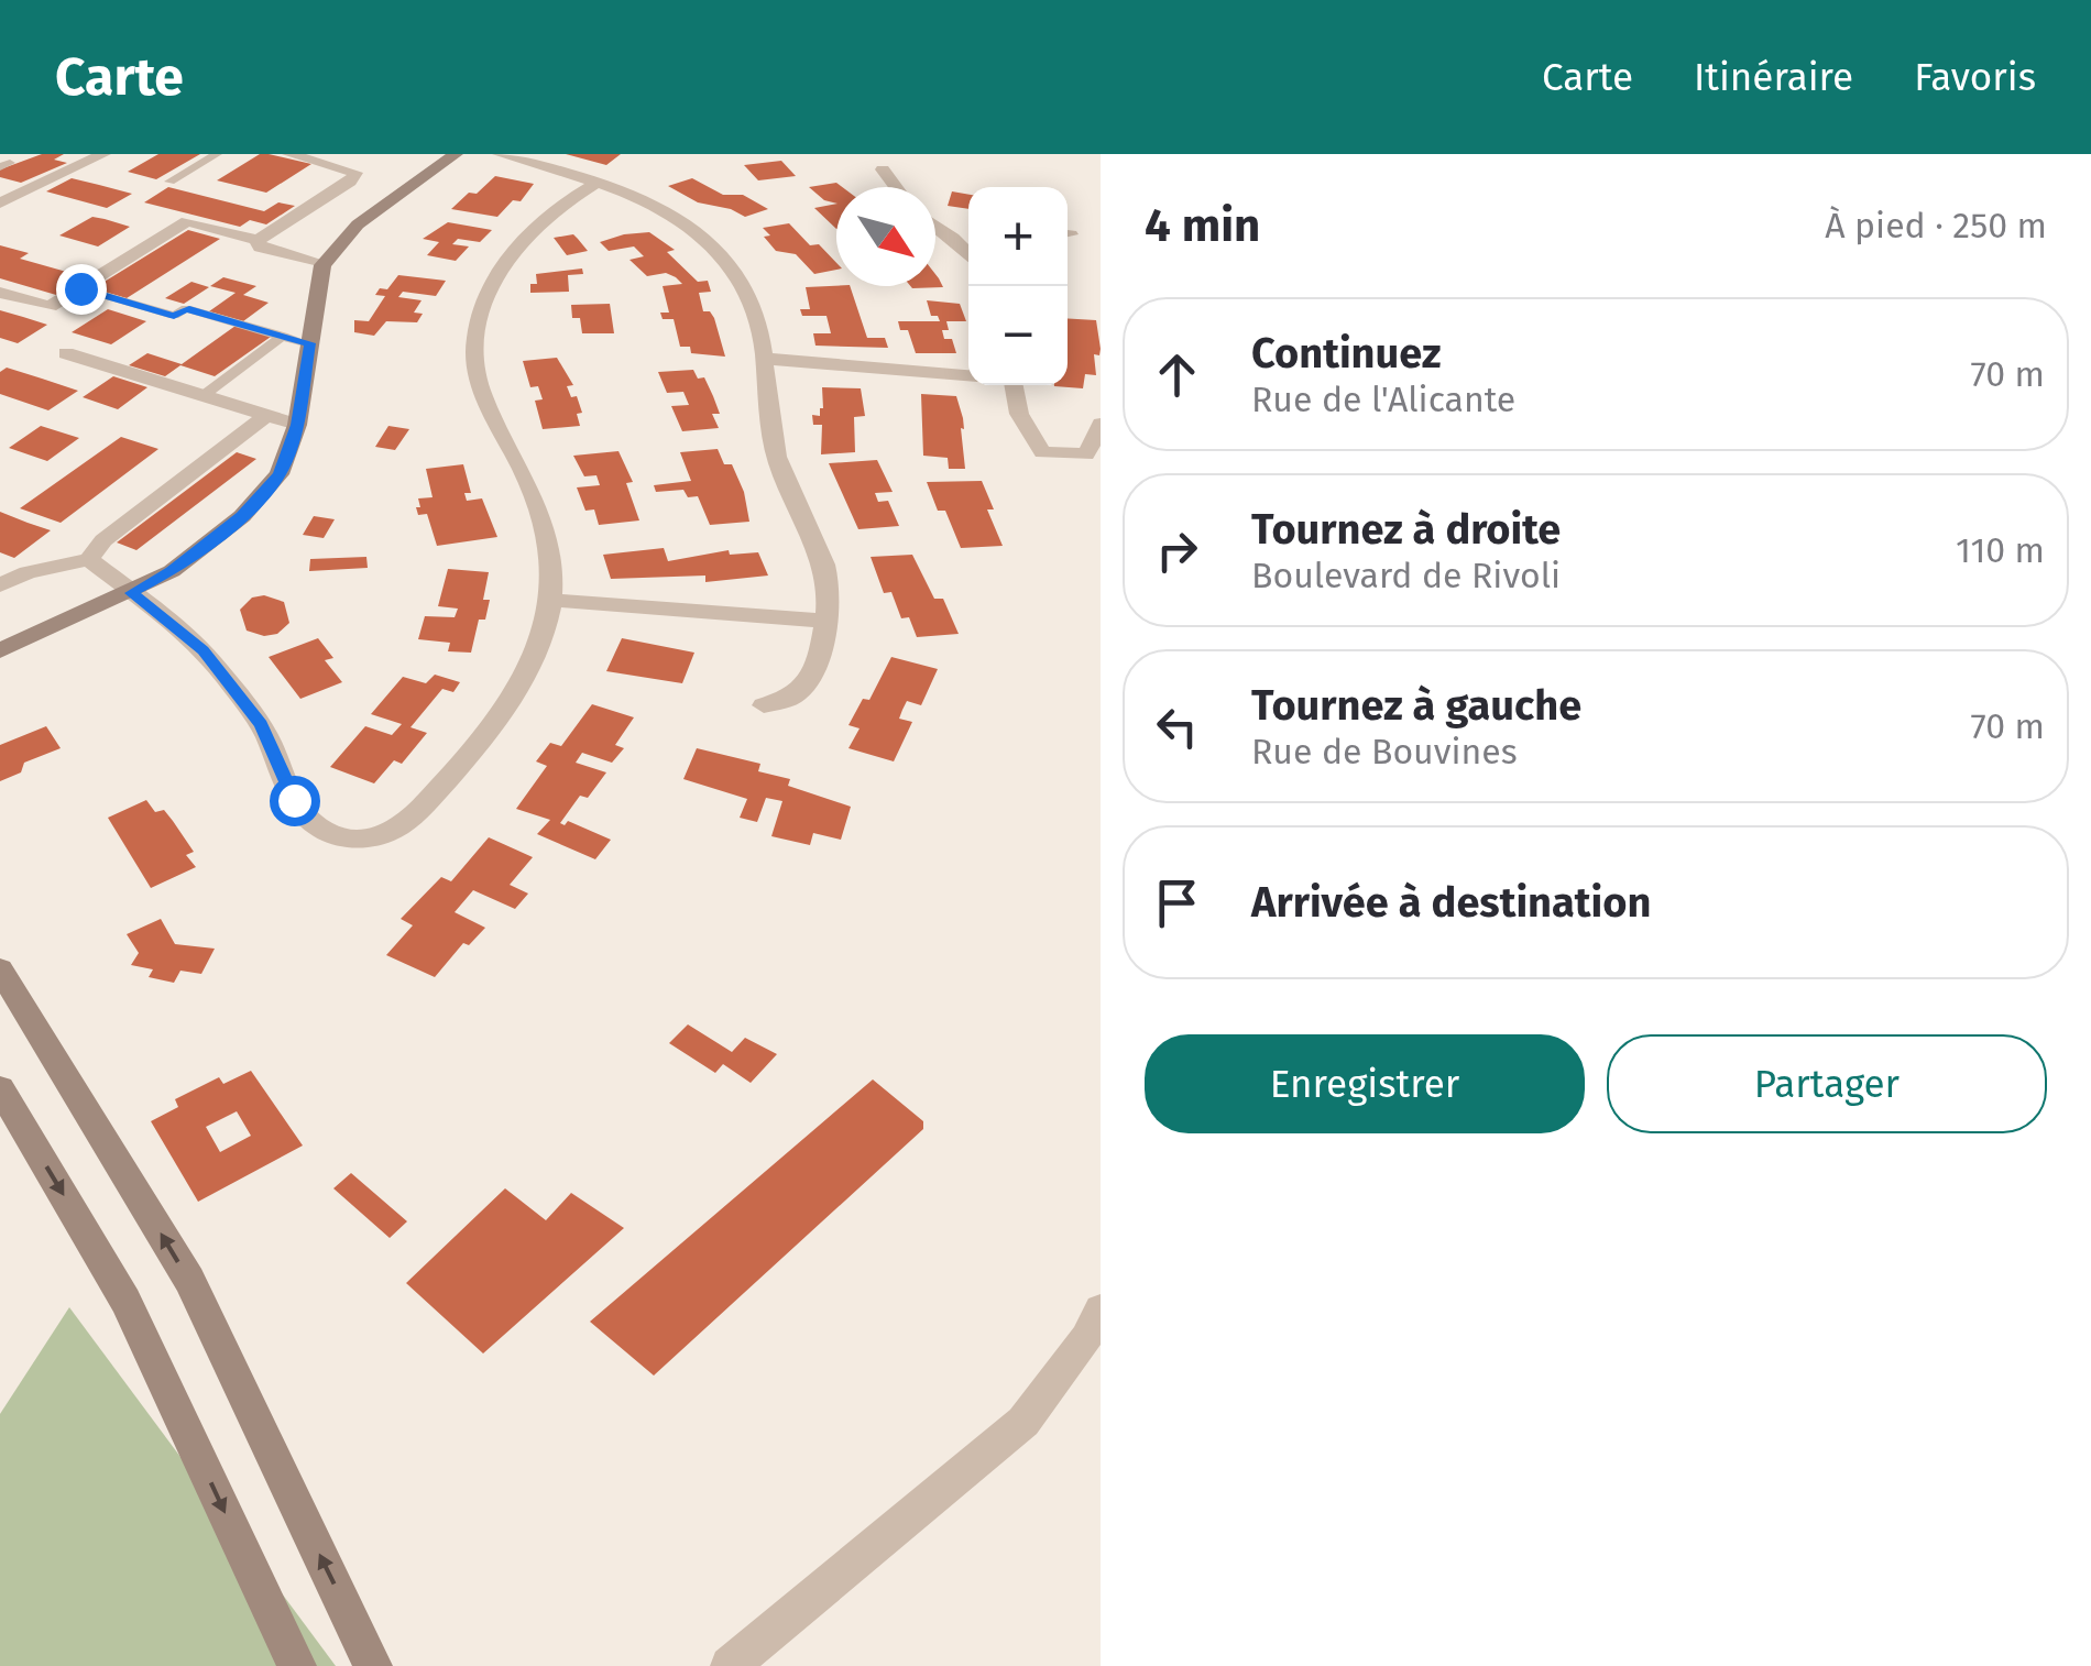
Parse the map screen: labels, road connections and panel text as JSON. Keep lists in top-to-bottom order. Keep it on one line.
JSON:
{"north":"bottom right","page":{"header":"Carte","nav":["Carte","Itinéraire","Favoris"],"heading":["4 min","À pied · 250 m"],"map_buttons":["+","−"],"list":[["Continuez","Rue de l'Alicante","70 m"],["Tournez à droite","Boulevard de Rivoli","110 m"],["Tournez à gauche","Rue de Bouvines","70 m"],"Arrivée à destination"],"buttons":["Enregistrer","Partager"]}}
